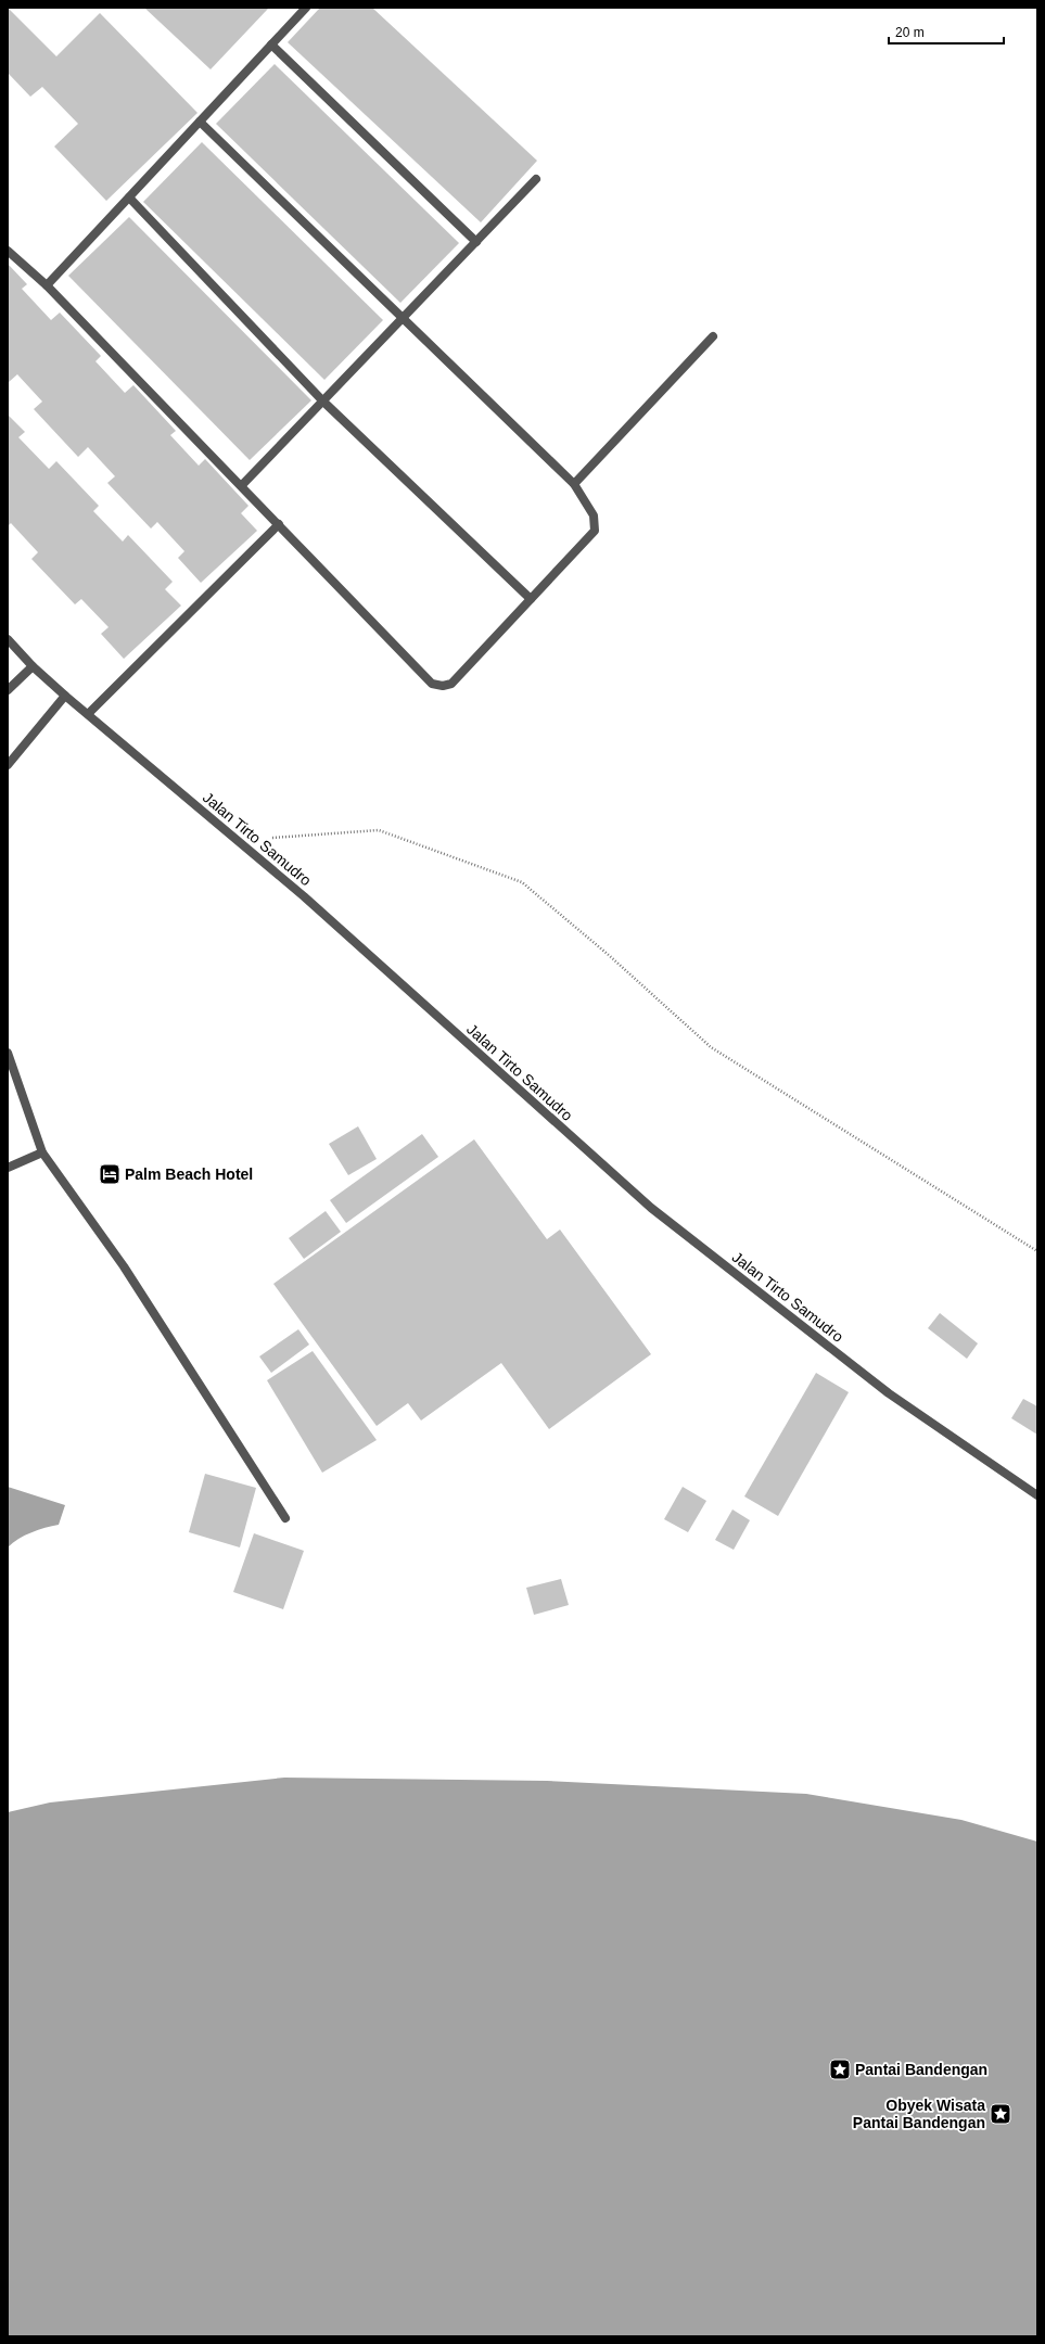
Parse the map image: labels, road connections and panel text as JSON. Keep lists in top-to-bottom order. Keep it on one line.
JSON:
{"streets":{"street":["Jalan Tirto Samudro"]},"places":{"hotel":["Palm Beach Hotel"],"place":["Pantai Bandengan","Obyek Wisata Pantai Bandengan"]},"scale_bar":"20 m"}
